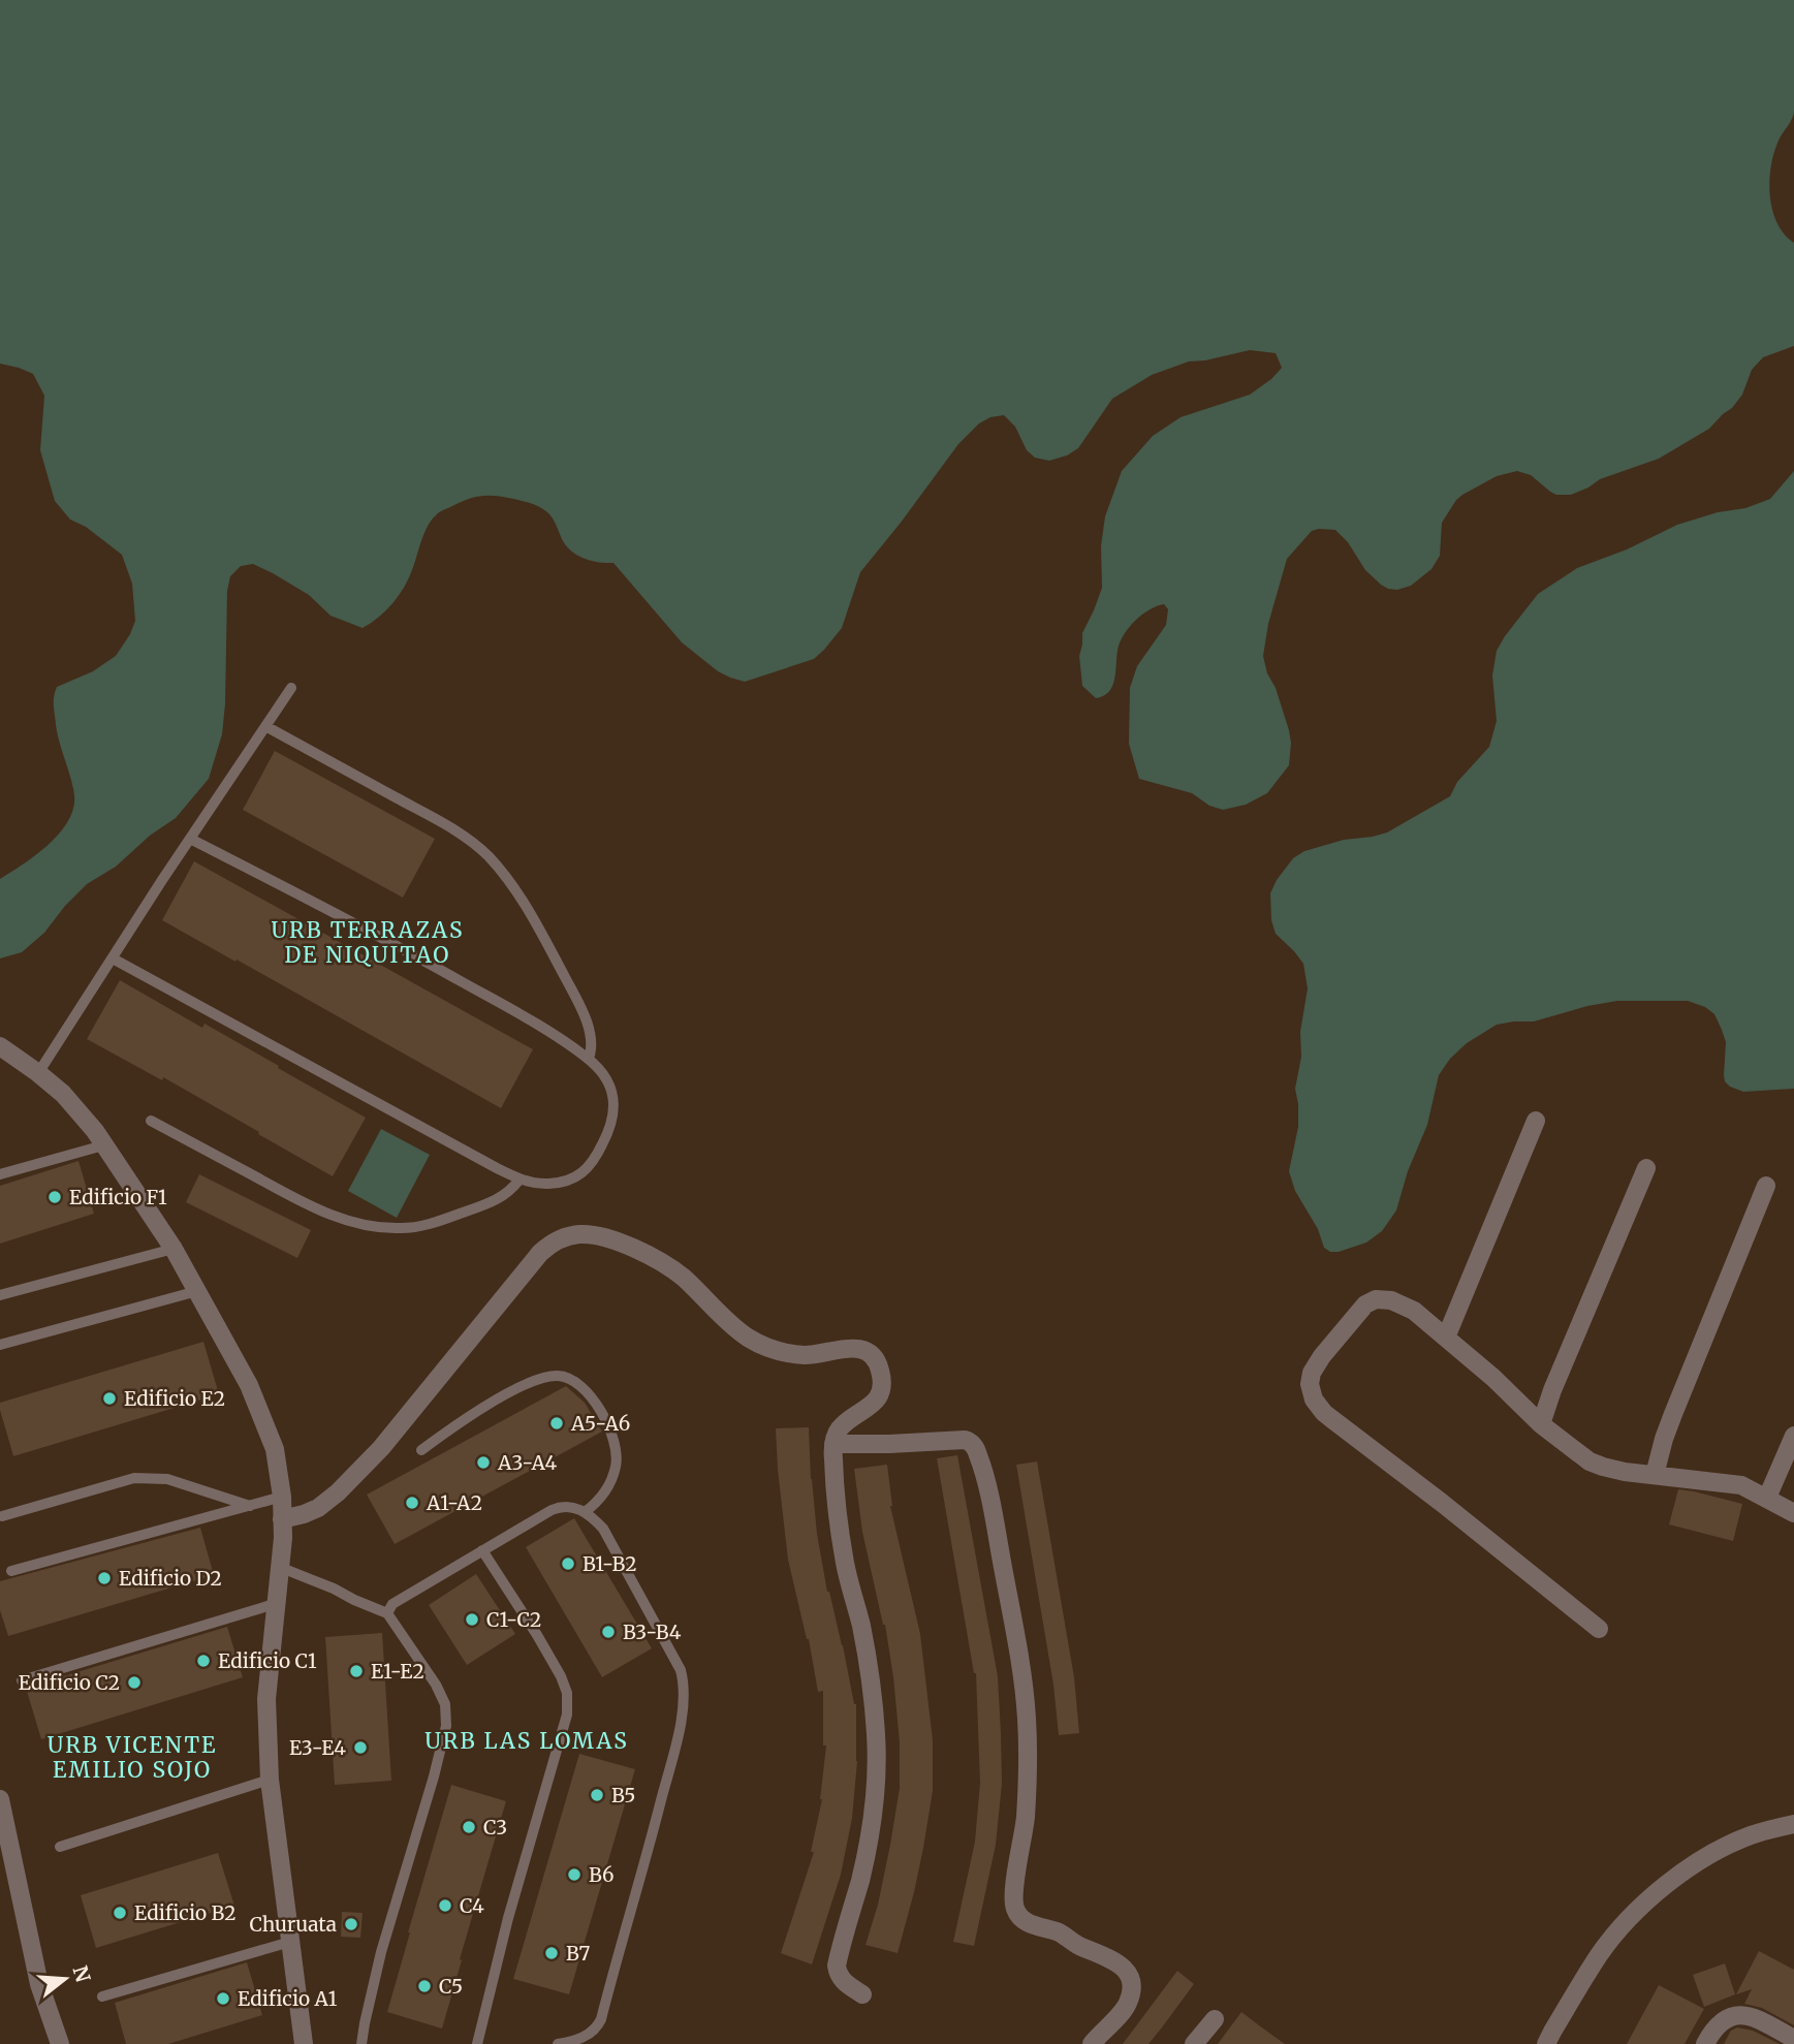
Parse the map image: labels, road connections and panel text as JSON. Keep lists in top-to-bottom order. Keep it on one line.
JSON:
{"districts":["URB TERRAZAS DE NIQUITAO","URB LAS LOMAS","URB VICENTE EMILIO SOJO"],"places":["Edificio F1","Edificio E2","A5-A6","A3-A4","A1-A2","B1-B2","Edificio D2","C1-C2","B3-B4","Edificio C1","E1-E2","Edificio C2","E3-E4","B5","C3","B6","C4","Edificio B2","Churuata","B7","C5","Edificio A1"],"north":"right"}
